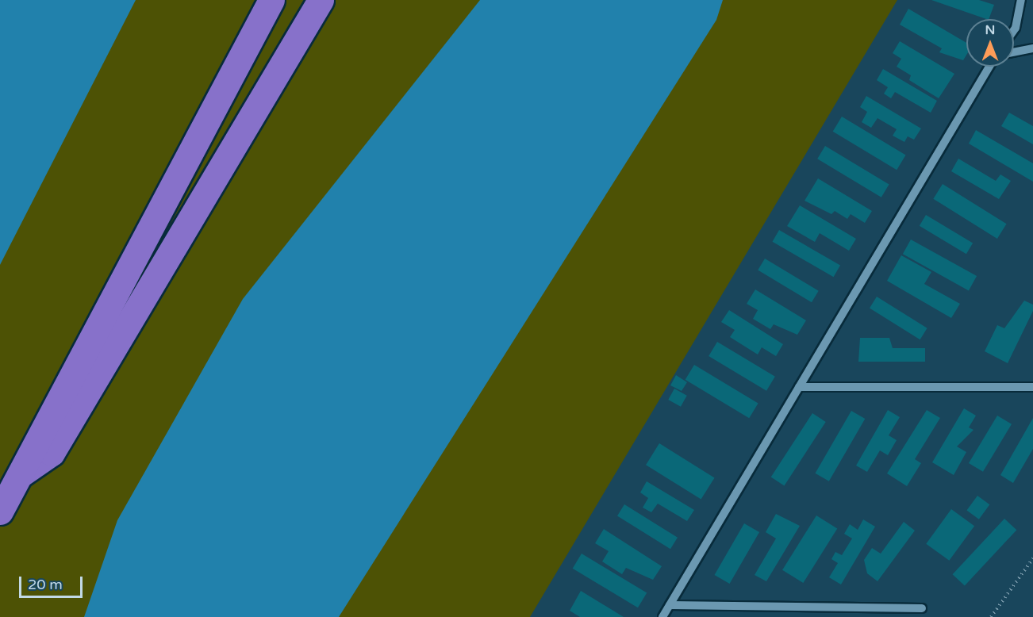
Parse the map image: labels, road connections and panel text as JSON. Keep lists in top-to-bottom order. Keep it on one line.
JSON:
{"scale_bar":"20 m","north":"top"}
